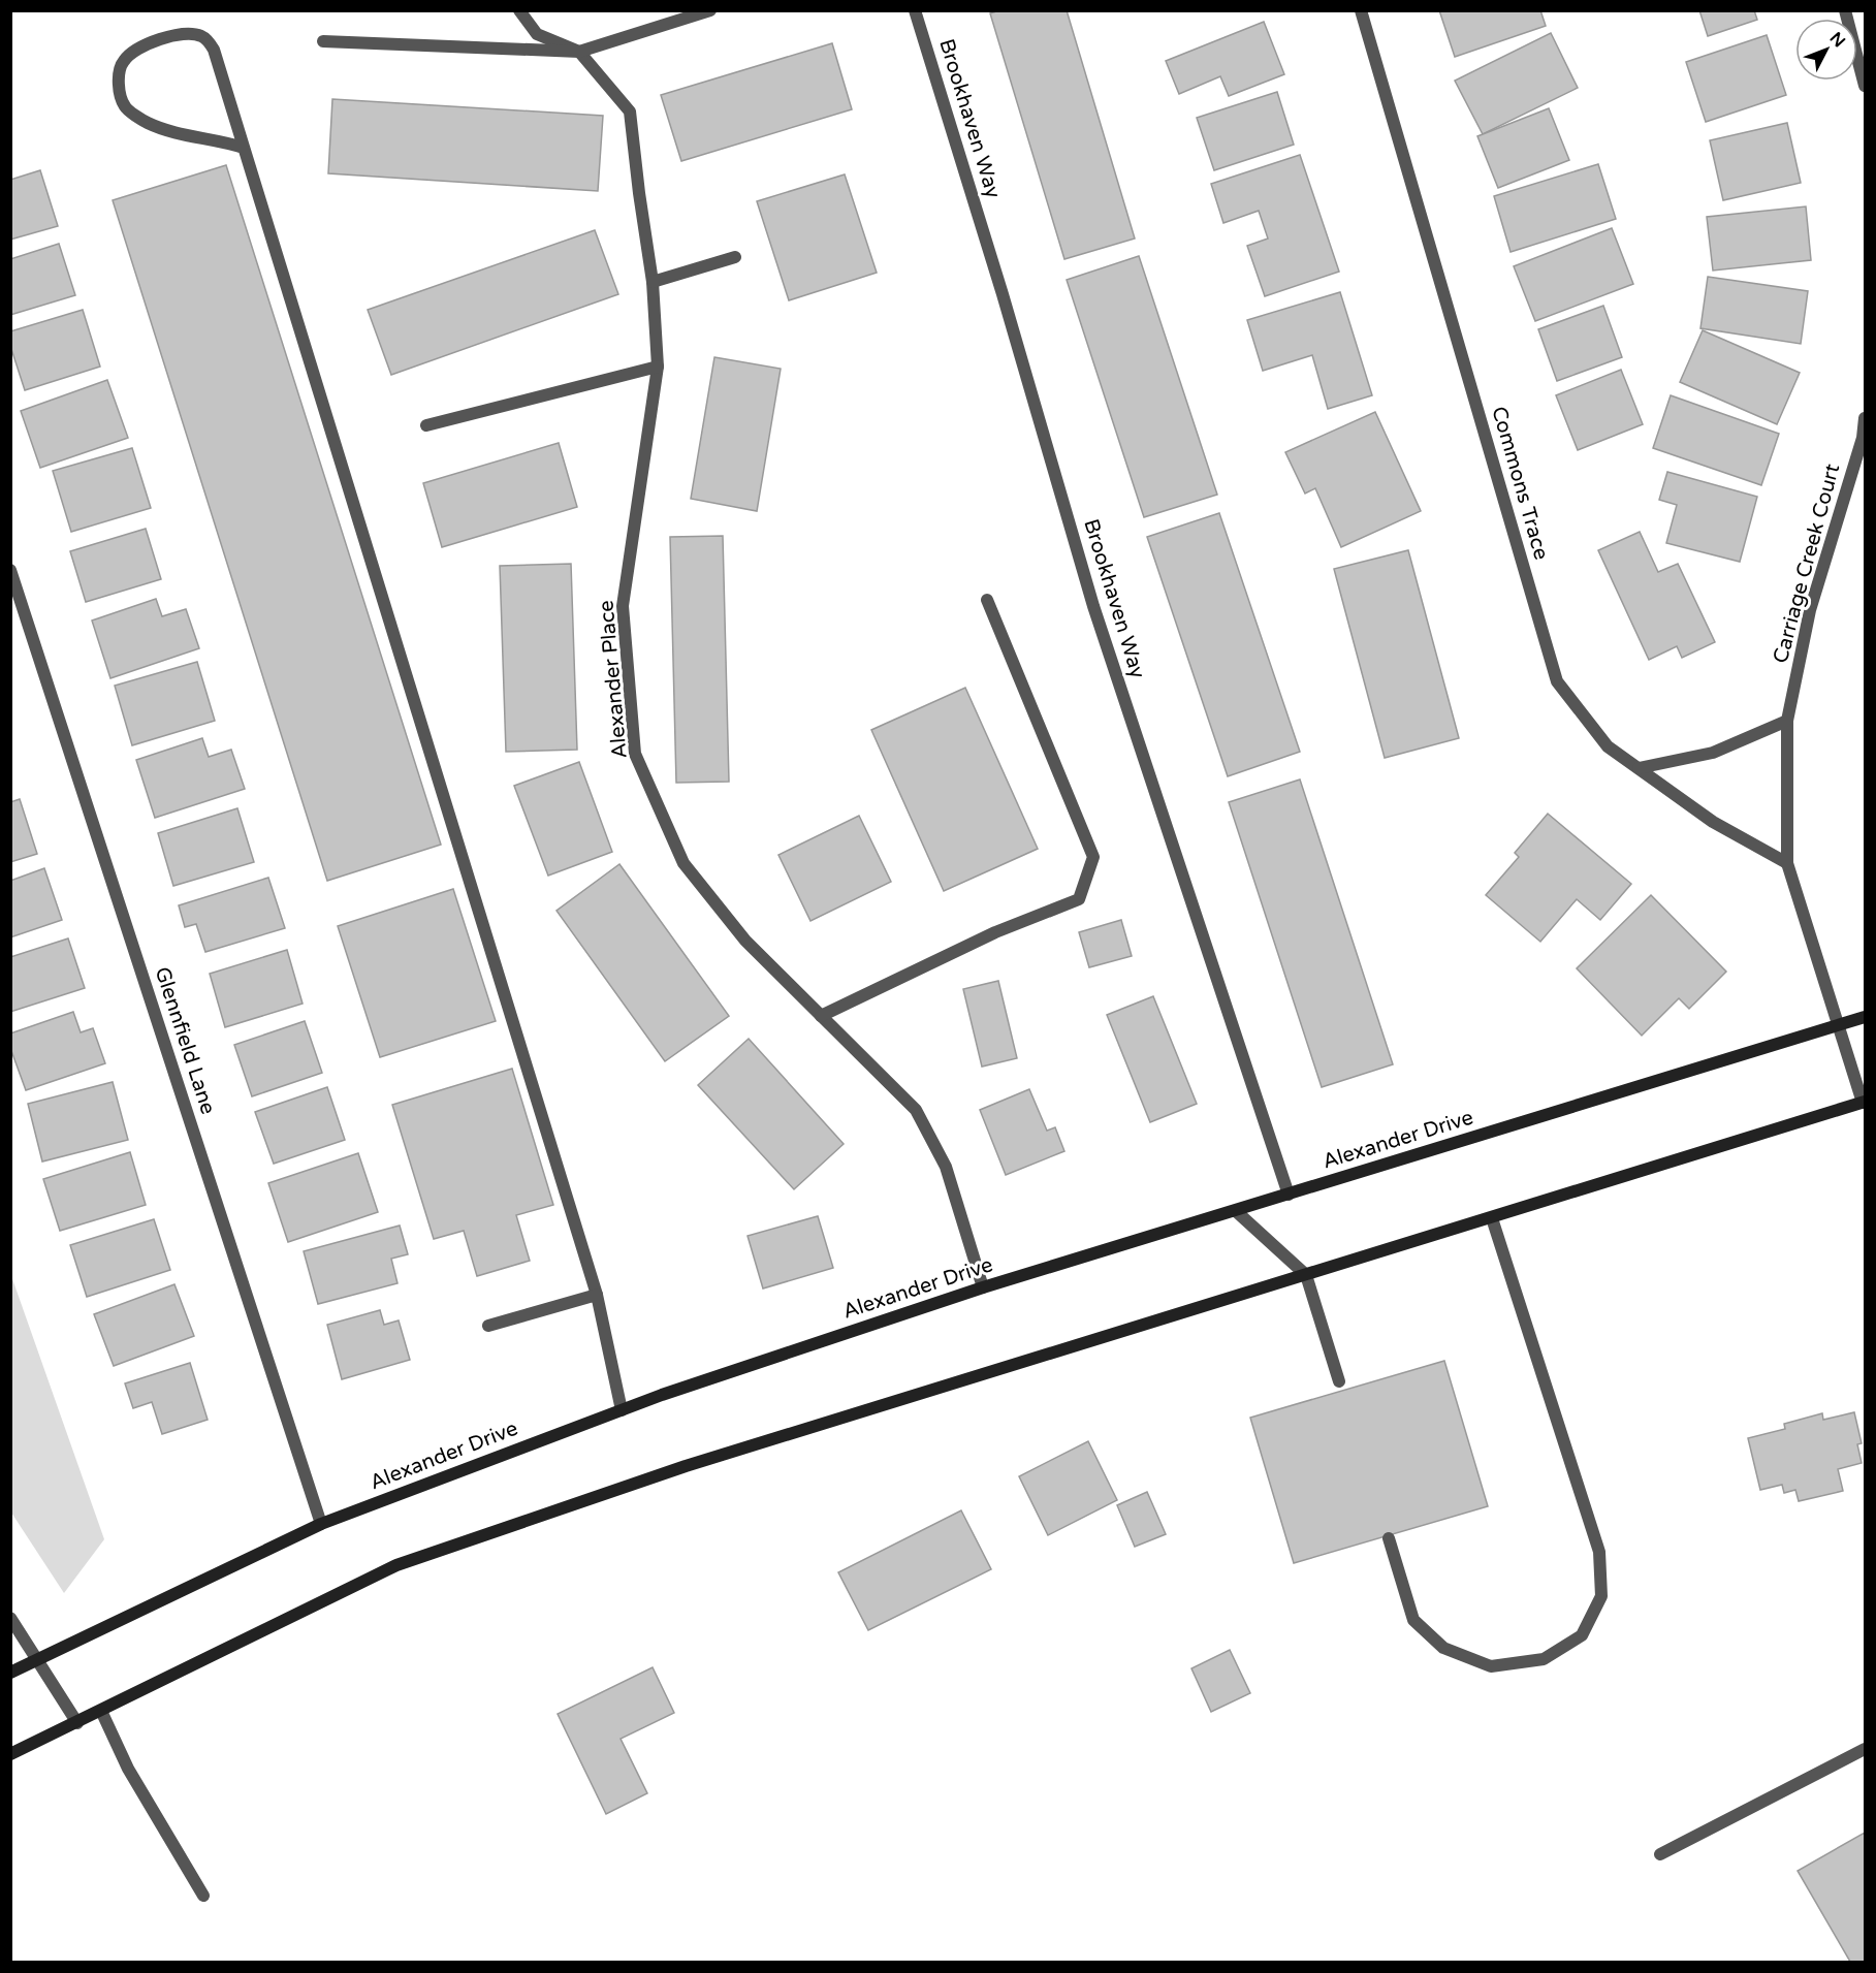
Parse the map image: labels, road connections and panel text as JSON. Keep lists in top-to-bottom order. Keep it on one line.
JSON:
{"streets":{"main road":["Alexander Drive"],"street":["Brookhaven Way","Commons Trace","Carriage Creek Court","Alexander Place","Glennfield Lane"]},"crossings":[["Brookhaven Way","Alexander Drive"],["Commons Trace","Carriage Creek Court"],["Carriage Creek Court","Alexander Drive"],["Alexander Place","Alexander Drive"],["Glennfield Lane","Alexander Drive"]],"north":"top right"}
